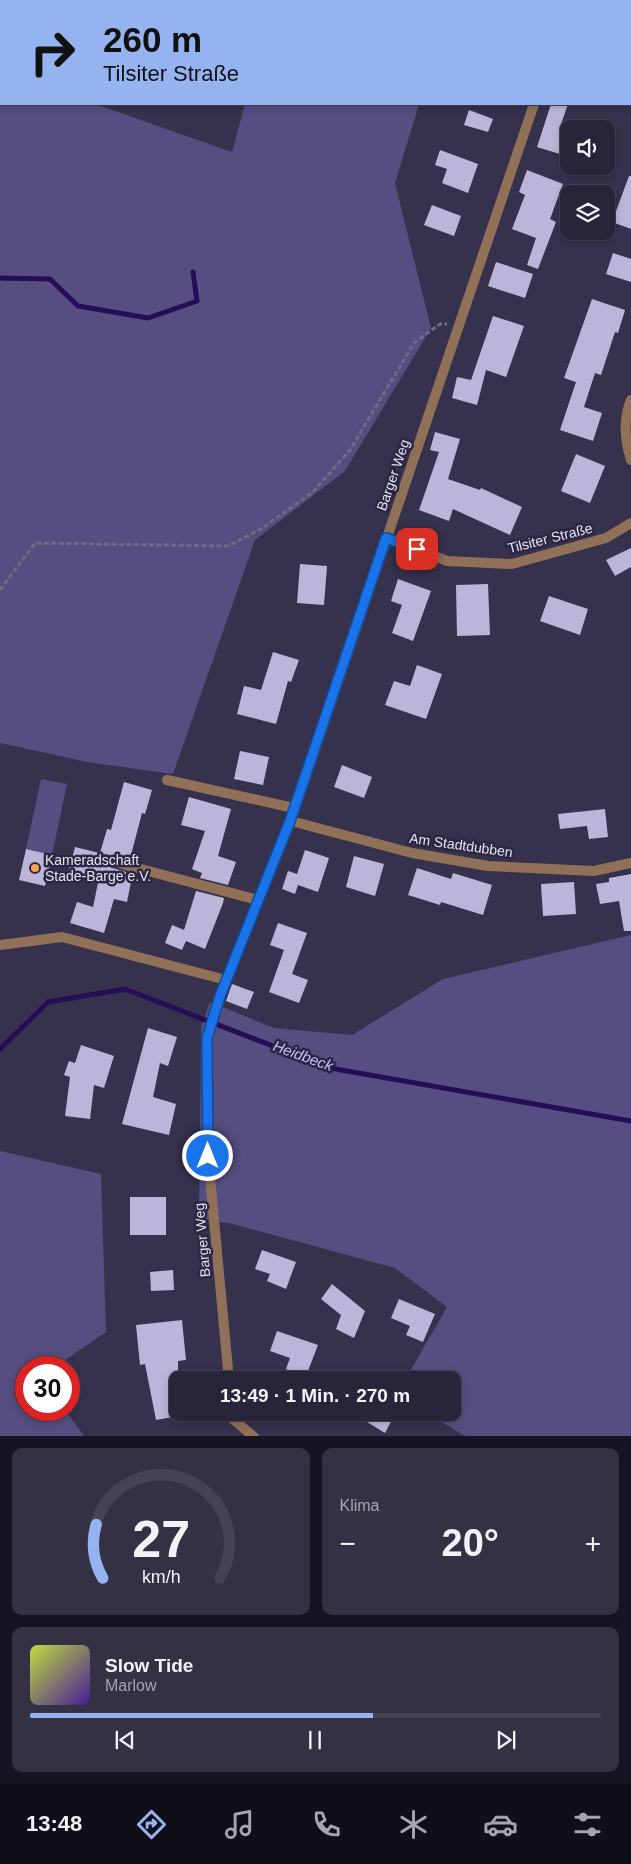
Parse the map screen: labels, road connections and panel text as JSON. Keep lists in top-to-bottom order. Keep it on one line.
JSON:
{"streets":{"street":["Barger Weg","Tilsiter Straße","Am Stadtdubben"]},"crossings":[["Barger Weg","Tilsiter Straße"],["Barger Weg","Am Stadtdubben"]],"water":["Heidbeck"],"places":["Kameradschaft Stade-Barge e.V."],"page":{"turn":["260 m","Tilsiter Straße"],"limit":"30","trip":"13:49 · 1 Min. · 270 m","tile":"Klima","heat":["−","20°","+"],"song":["Slow Tide","Marlow"],"tabs":"13:48","gauge":["27","km/h"]}}
